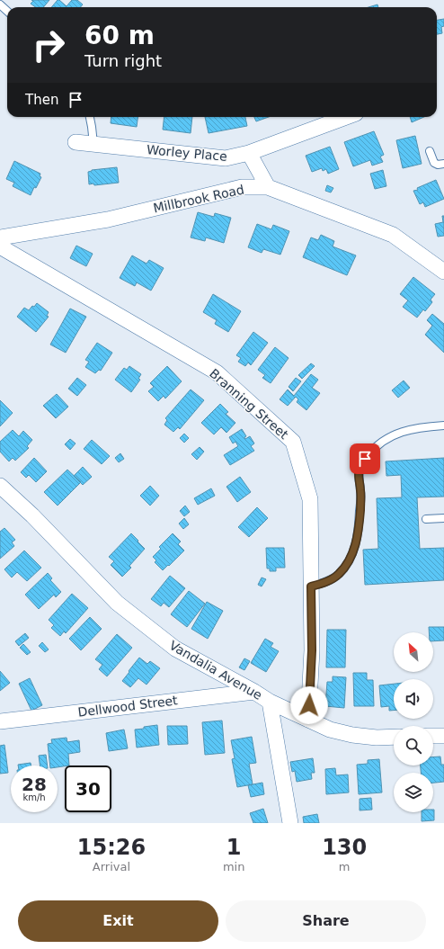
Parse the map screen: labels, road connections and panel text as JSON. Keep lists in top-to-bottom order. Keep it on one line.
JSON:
{"streets":{"street":["Worley Place","Millbrook Road","Branning Street","Vandalia Avenue","Dellwood Street"]},"crossings":[["Branning Street","Vandalia Avenue"],["Vandalia Avenue","Dellwood Street"]],"north":"top left","page":{"turn":["60 m","Turn right"],"then":"Then","speed":"28 km/h","limit":"30","eta":["15:26","Arrival","1","min","130","m"],"buttons":["Exit","Share"]}}
